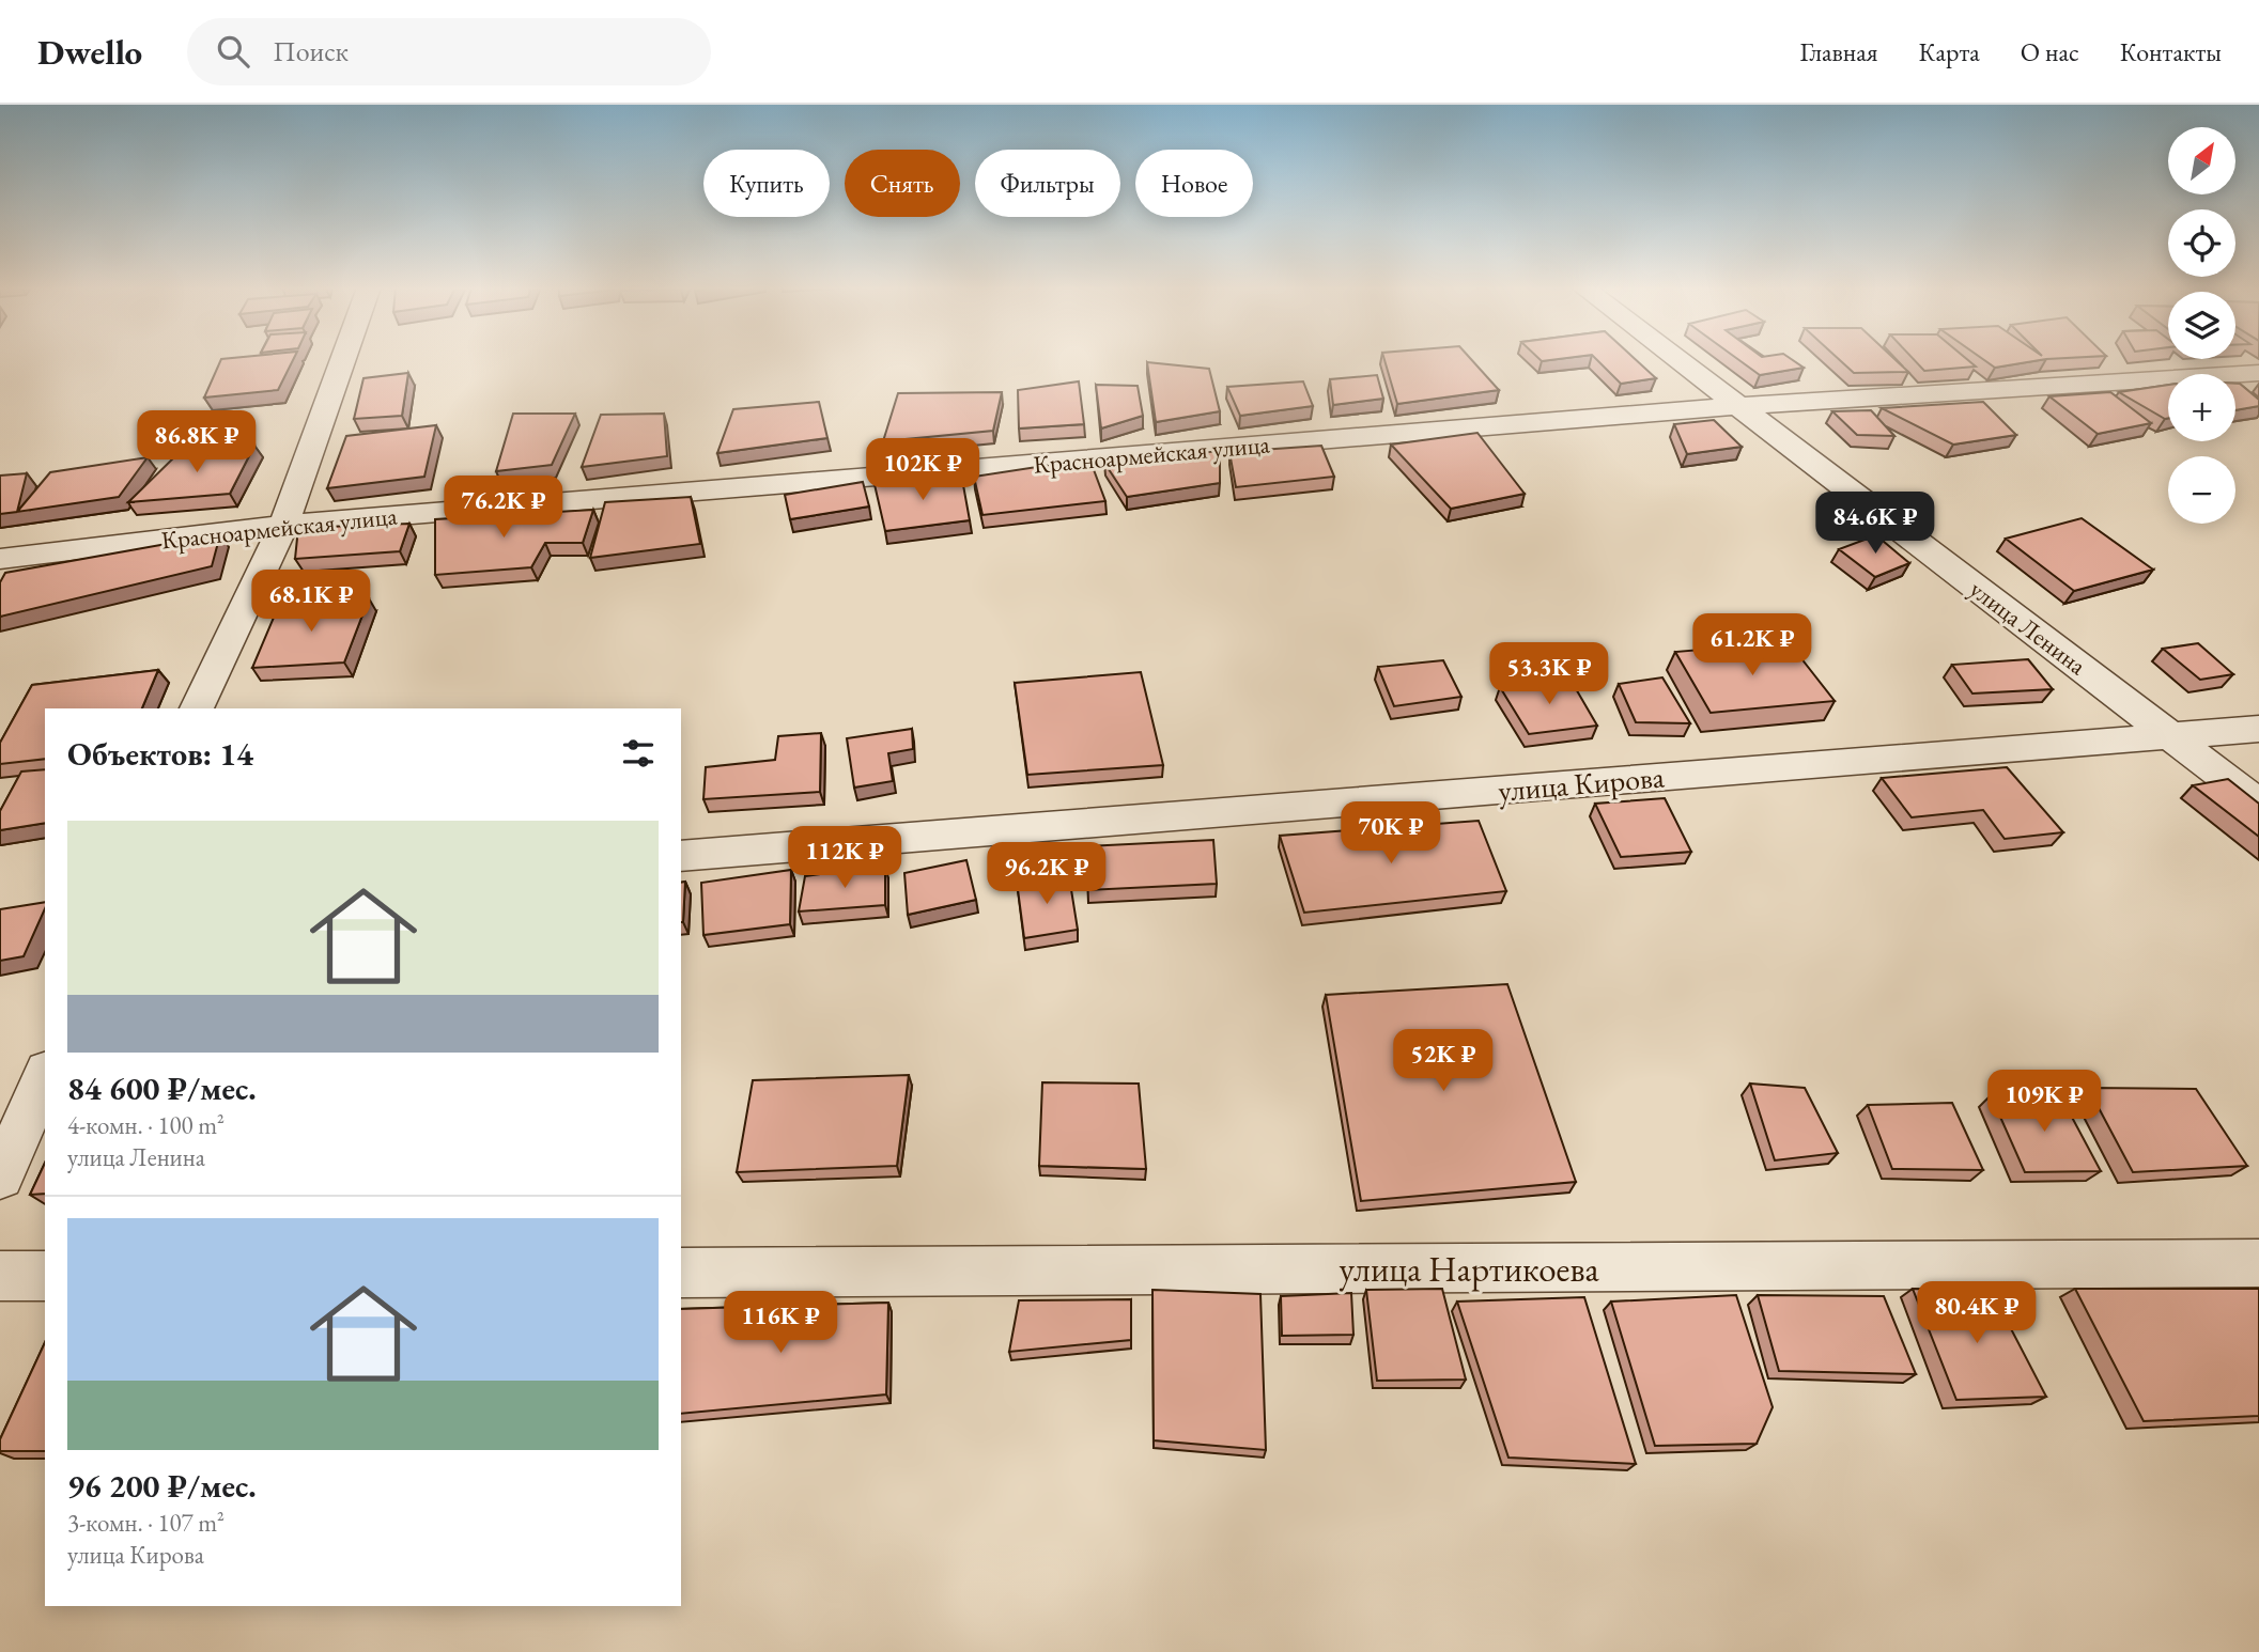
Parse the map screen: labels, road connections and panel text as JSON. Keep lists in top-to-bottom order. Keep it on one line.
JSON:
{"streets":{"street":["Красноармейская улица","улица Ленина","улица Кирова","улица Нартикоева"]},"crossings":[["Красноармейская улица","улица Ленина"],["улица Ленина","улица Кирова"]],"north":"top right","page":{"header":"Dwello","search":"Поиск","nav":["Главная","Карта","О нас","Контакты"],"map_buttons":["+","−"],"chip":["Купить","Снять","Фильтры","Новое"],"price":["86.8K ₽","102K ₽","76.2K ₽","84.6K ₽","68.1K ₽","61.2K ₽","53.3K ₽","70K ₽","112K ₽","96.2K ₽","52K ₽","109K ₽","80.4K ₽","116K ₽"],"heading":"Объектов: 14","list":[{"name":"84 600 ₽/мес.","note":"4-комн. · 100 m² · улица Ленина"},{"name":"96 200 ₽/мес.","note":"3-комн. · 107 m² · улица Кирова"}]}}
